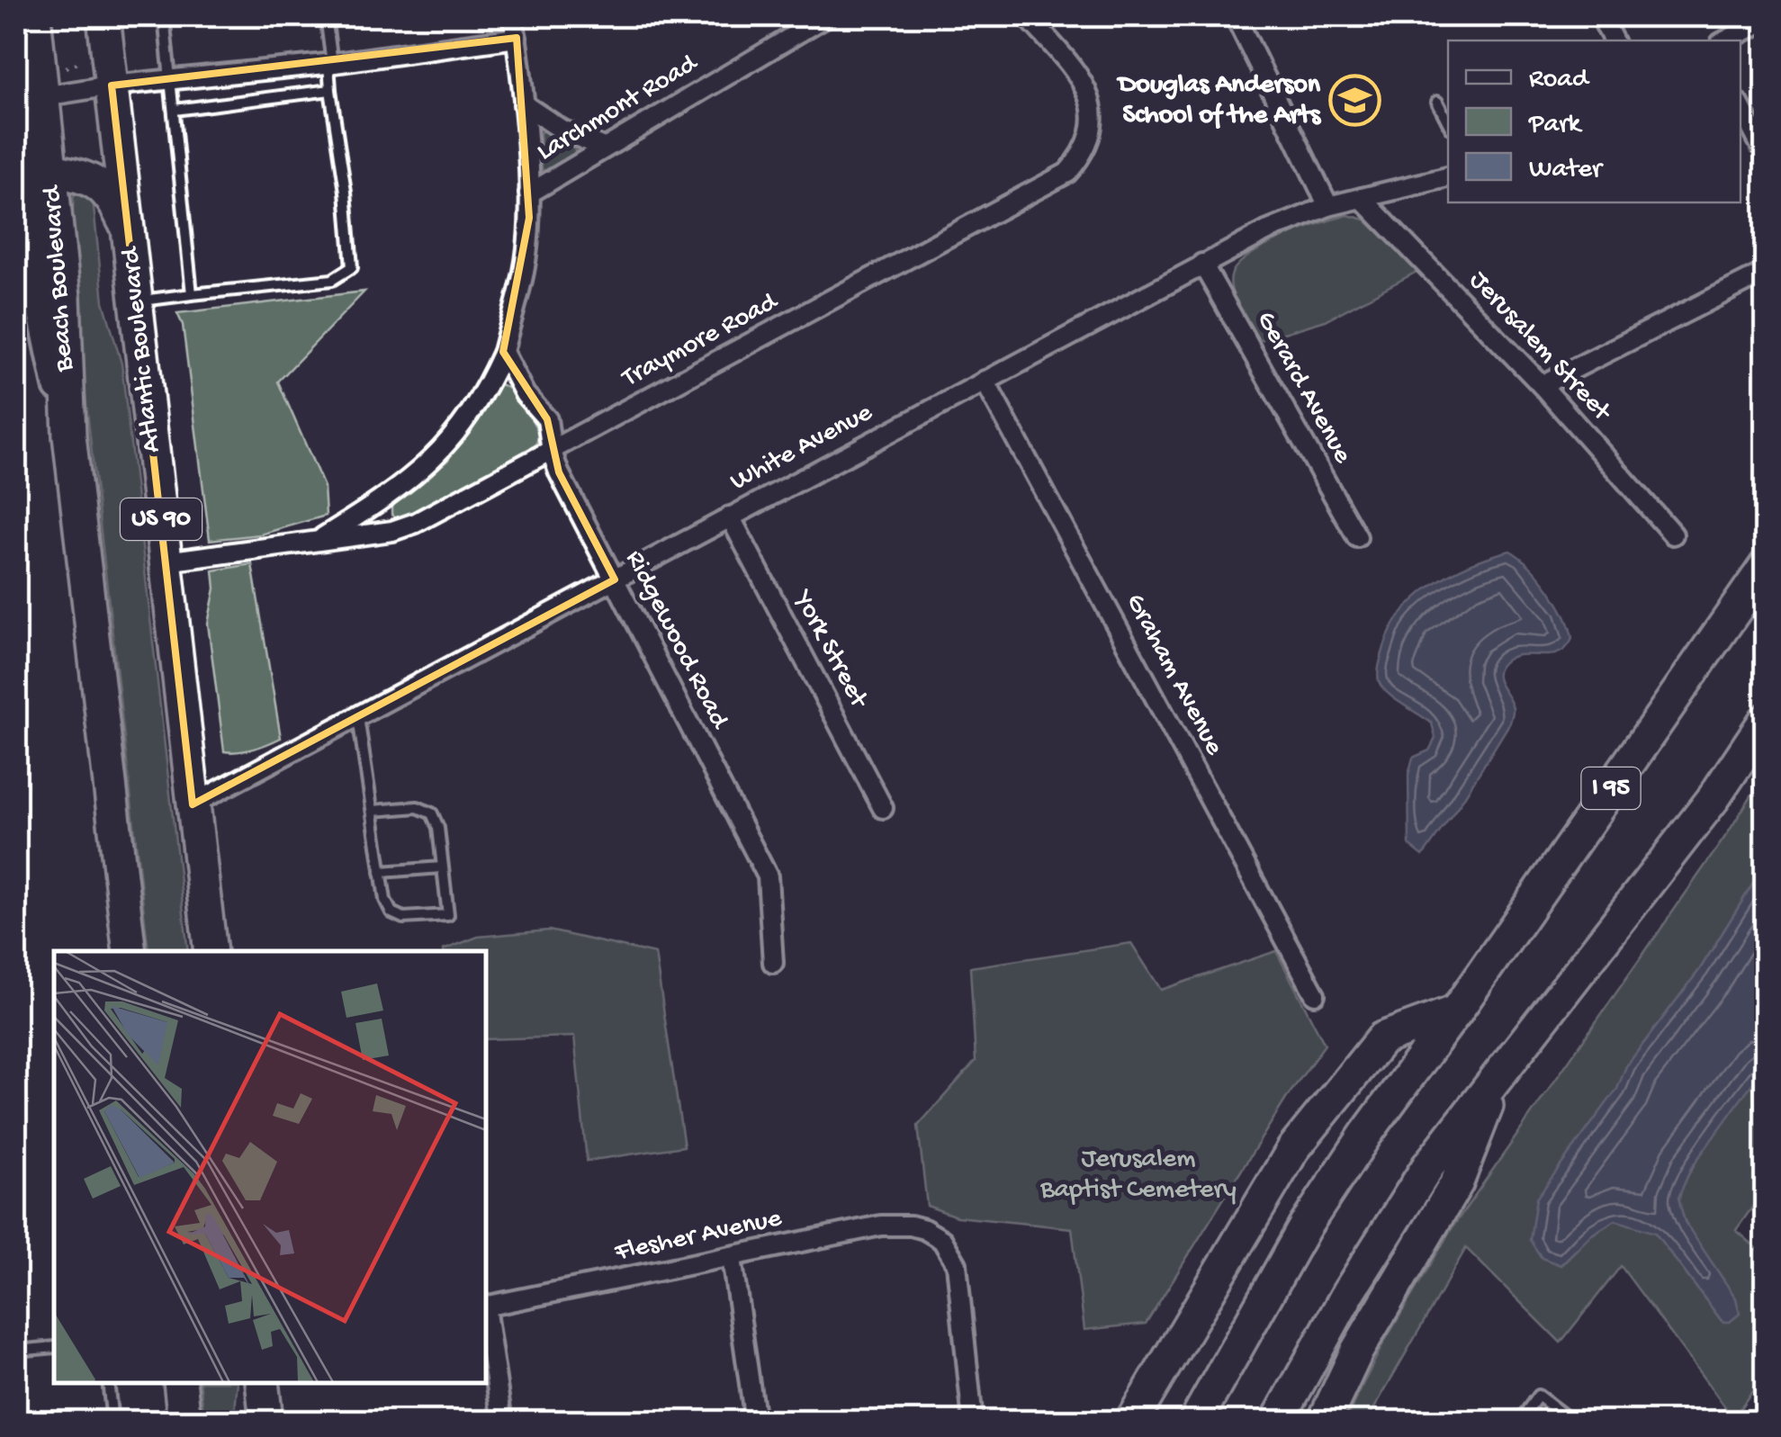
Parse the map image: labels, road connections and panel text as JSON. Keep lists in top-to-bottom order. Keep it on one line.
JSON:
{"streets":{"highway":["Beach Boulevard","Atlantic Boulevard","US 90","I 95"],"street":["Larchmont Road","Traymore Road","Jerusalem Street","Gerard Avenue","White Avenue","Ridgewood Road","York Street","Graham Avenue","Flesher Avenue"]},"crossings":[["Traymore Road","Atlantic Boulevard"],["Traymore Road","Ridgewood Road"],["Jerusalem Street","White Avenue"],["Atlantic Boulevard","White Avenue"],["Gerard Avenue","White Avenue"],["White Avenue","Ridgewood Road"],["White Avenue","York Street"],["White Avenue","Graham Avenue"]],"parks":["Jerusalem Baptist Cemetery"],"places":{"school or university":["Douglas Anderson School of the Arts"]},"legend":["Road","Park","Water"]}
